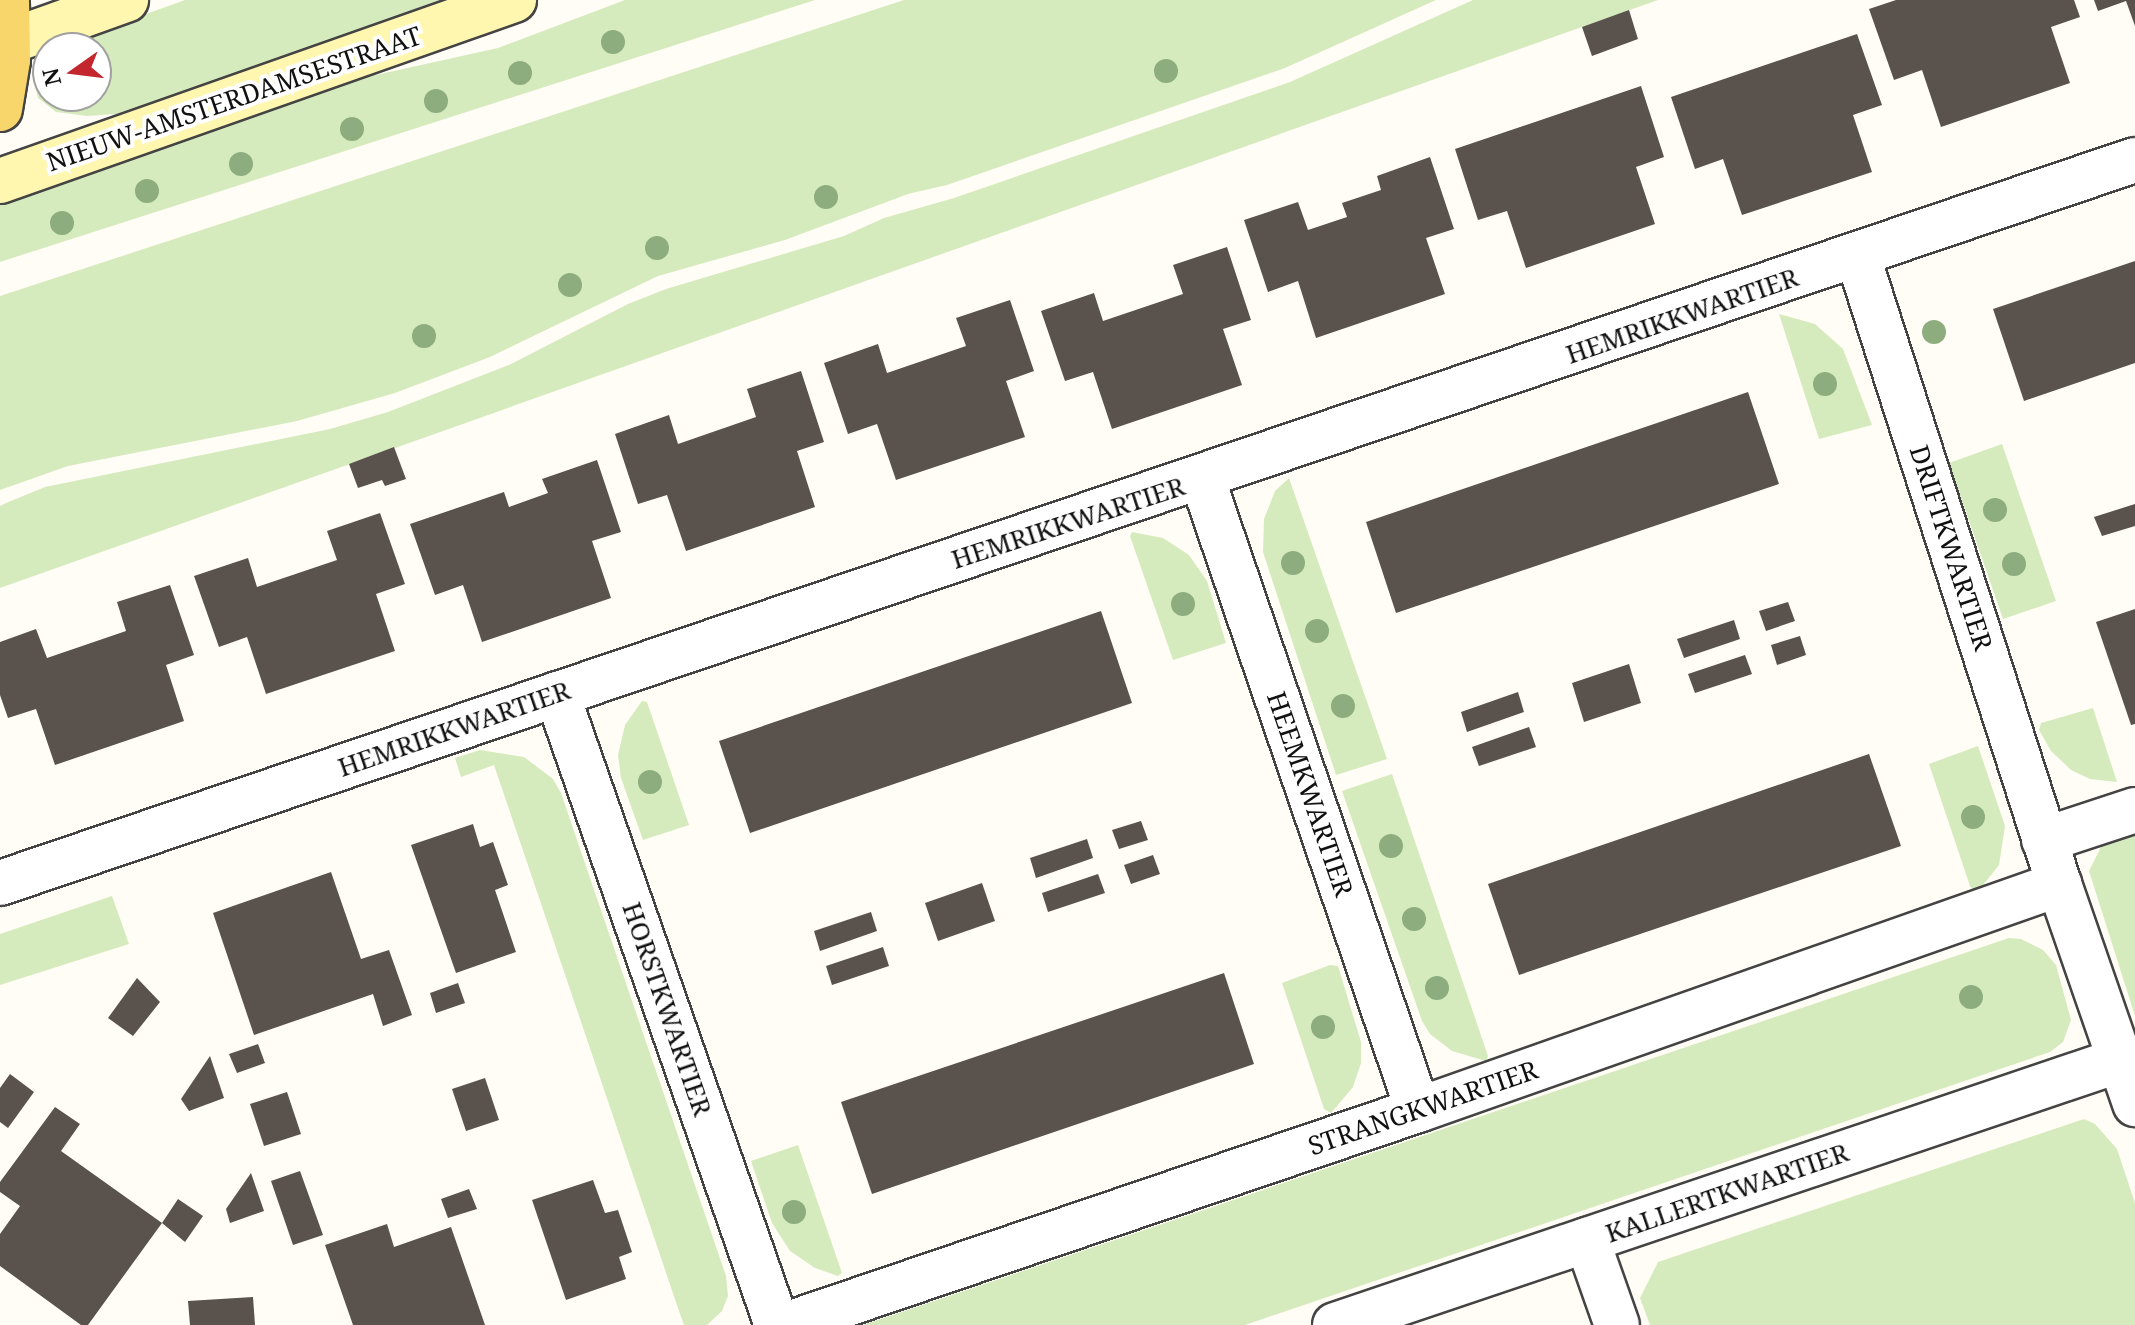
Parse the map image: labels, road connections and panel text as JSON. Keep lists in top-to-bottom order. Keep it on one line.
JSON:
{"streets":{"main road":["NIEUW-AMSTERDAMSESTRAAT"],"street":["HEMRIKKWARTIER","DRIFTKWARTIER","HEEMKWARTIER","HORSTKWARTIER","STRANGKWARTIER","KALLERTKWARTIER"]},"crossings":[["HEMRIKKWARTIER","DRIFTKWARTIER"],["HEMRIKKWARTIER","HEEMKWARTIER"],["HEMRIKKWARTIER","HORSTKWARTIER"],["DRIFTKWARTIER","STRANGKWARTIER"],["DRIFTKWARTIER","KALLERTKWARTIER"],["HEEMKWARTIER","STRANGKWARTIER"]],"north":"left"}
